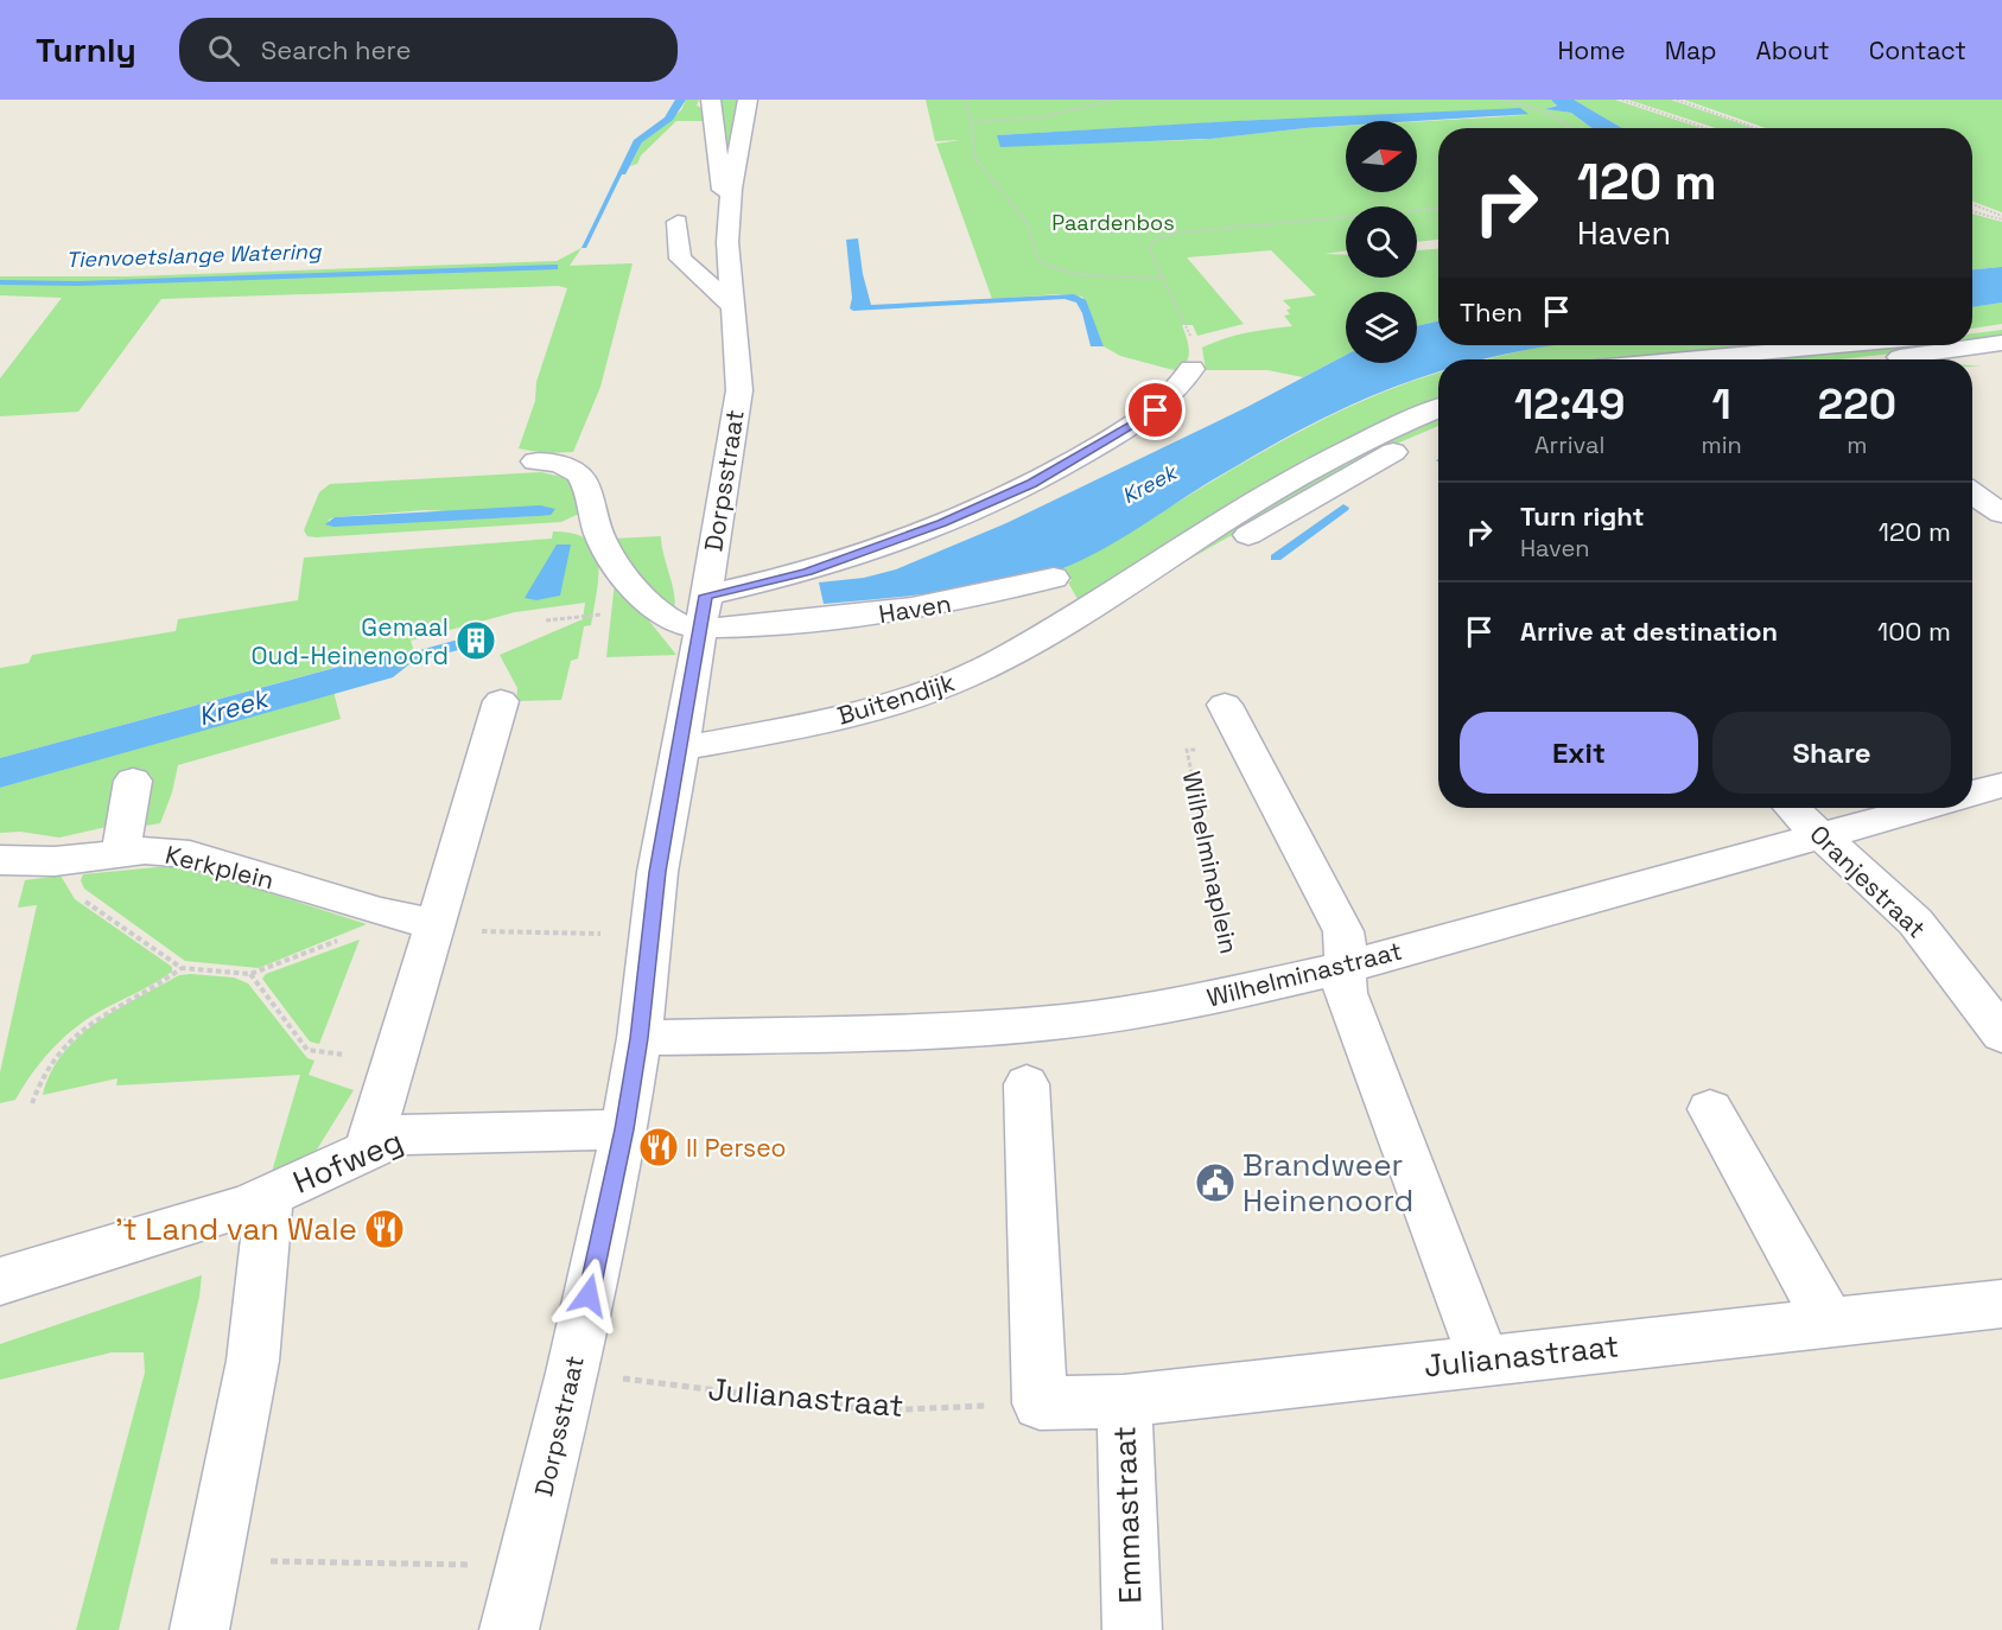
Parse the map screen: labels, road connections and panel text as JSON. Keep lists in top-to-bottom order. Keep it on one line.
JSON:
{"streets":{"street":["Dorpsstraat","Haven","Buitendijk","Kerkplein","Oranjestraat","Wilhelminastraat","Hofweg","Julianastraat","Emmastraat"],"path":["Wilhelminaplein"]},"crossings":[["Dorpsstraat","Haven"],["Dorpsstraat","Buitendijk"],["Dorpsstraat","Wilhelminastraat"],["Dorpsstraat","Hofweg"],["Dorpsstraat","Julianastraat"],["Wilhelminaplein","Wilhelminastraat"],["Oranjestraat","Wilhelminastraat"],["Julianastraat","Emmastraat"]],"water":["Tienvoetslange Watering","Kreek"],"parks":["Paardenbos"],"places":{"building":["Gemaal Oud-Heinenoord"],"restaurant":["Il Perseo","'t Land van Wale"],"public building":["Brandweer Heinenoord"]},"north":"right","page":{"header":"Turnly","search":"Search here","nav":["Home","Map","About","Contact"],"turn":["120 m","Haven"],"then":"Then","eta":["12:49","Arrival","1","min","220","m"],"list":[{"name":"Turn right","note":"Haven","value":"120 m"},{"name":"Arrive at destination","value":"100 m"}],"buttons":["Exit","Share"]}}
